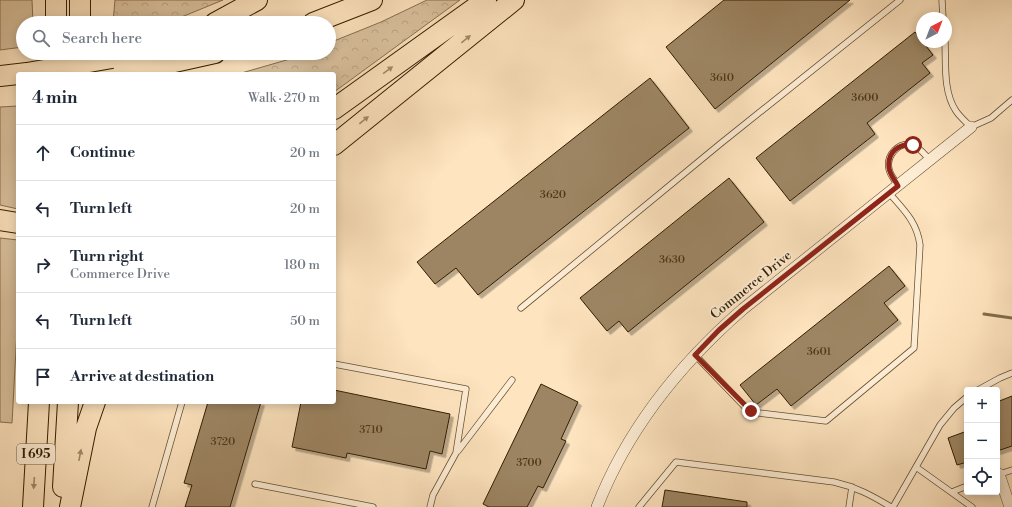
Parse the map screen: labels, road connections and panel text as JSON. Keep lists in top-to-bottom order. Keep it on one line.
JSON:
{"streets":{"highway":["I 695"],"street":["Commerce Drive"]},"house_numbers":["3610","3600","3620","3630","3601","3710","3720","3700"],"north":"top right","page":{"search":"Search here","heading":["4 min","Walk · 270 m"],"list":[["Continue","20 m"],["Turn left","20 m"],["Turn right","Commerce Drive","180 m"],["Turn left","50 m"],"Arrive at destination"],"map_buttons":["+","−"]}}
